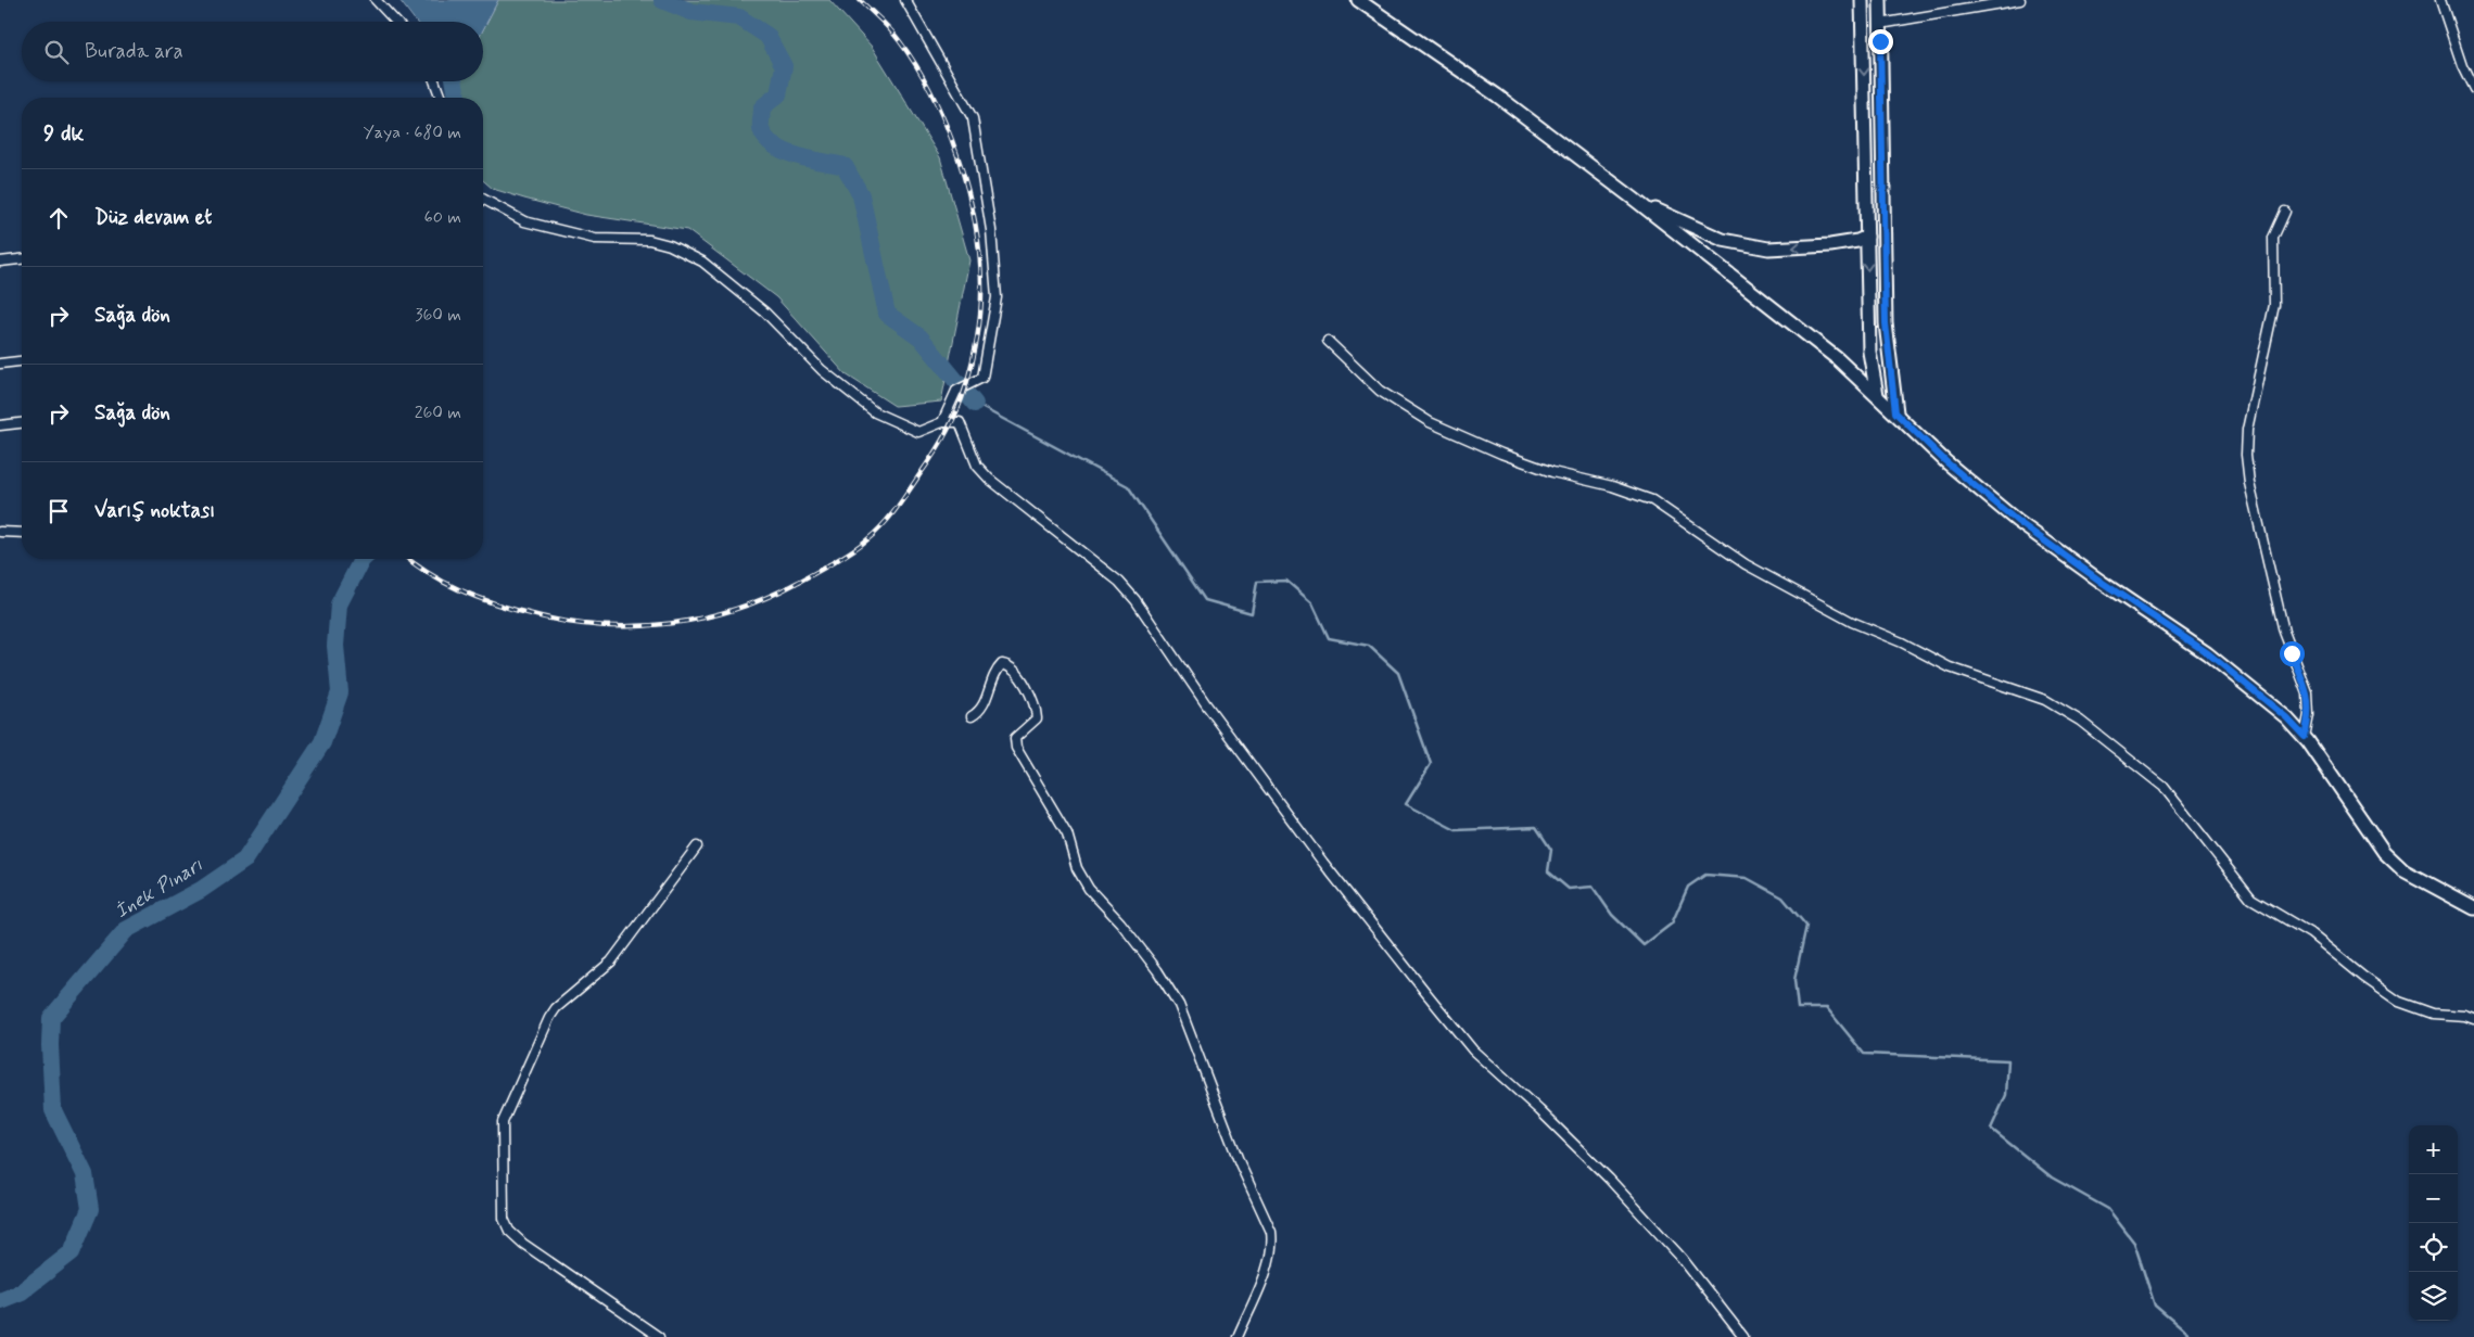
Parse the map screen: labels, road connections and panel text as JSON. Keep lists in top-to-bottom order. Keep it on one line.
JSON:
{"water":["İnek Pınarı"],"page":{"search":"Burada ara","heading":["9 dk","Yaya · 680 m"],"list":[["Düz devam et","60 m"],["Sağa dön","360 m"],["Sağa dön","260 m"],"Varış noktası"],"map_buttons":["+","−"]}}
